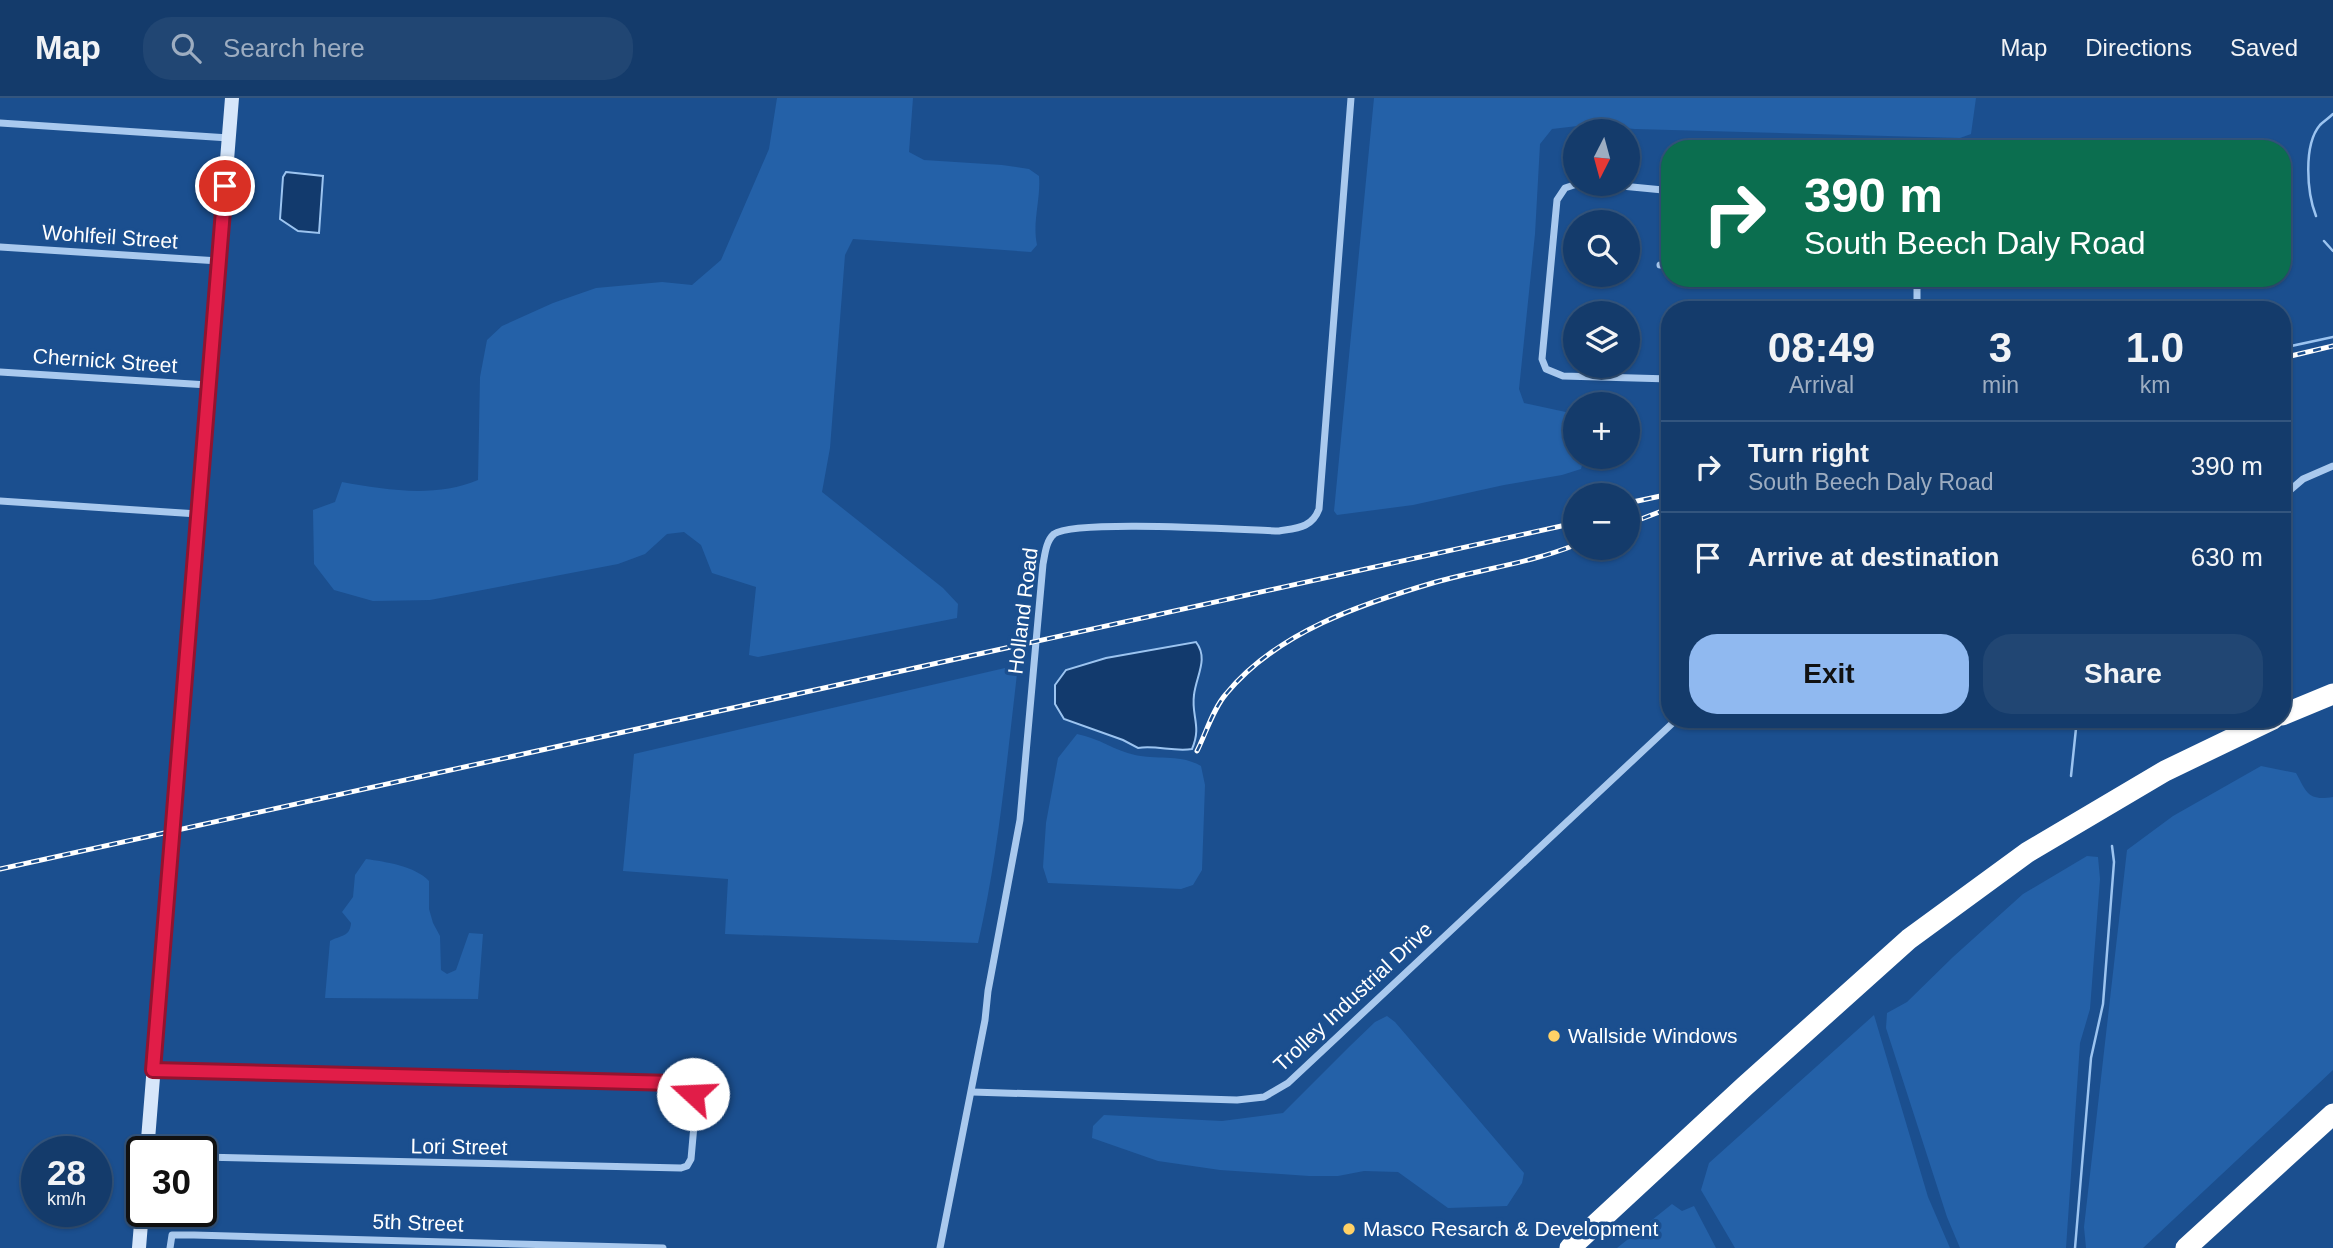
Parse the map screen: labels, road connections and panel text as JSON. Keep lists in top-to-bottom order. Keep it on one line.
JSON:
{"streets":{"street":["Wohlfeil Street","Chernick Street","Holland Road","Trolley Industrial Drive","Lori Street","5th Street"]},"crossings":[["Holland Road","Trolley Industrial Drive"]],"places":["Wallside Windows","Masco Resarch & Development"],"north":"bottom","page":{"header":"Map","search":"Search here","nav":["Map","Directions","Saved"],"map_buttons":["+","−"],"turn":["390 m","South Beech Daly Road"],"eta":["08:49","Arrival","3","min","1.0","km"],"list":[{"name":"Turn right","note":"South Beech Daly Road","value":"390 m"},{"name":"Arrive at destination","value":"630 m"}],"buttons":["Exit","Share"],"speed":"28 km/h","limit":"30"}}
